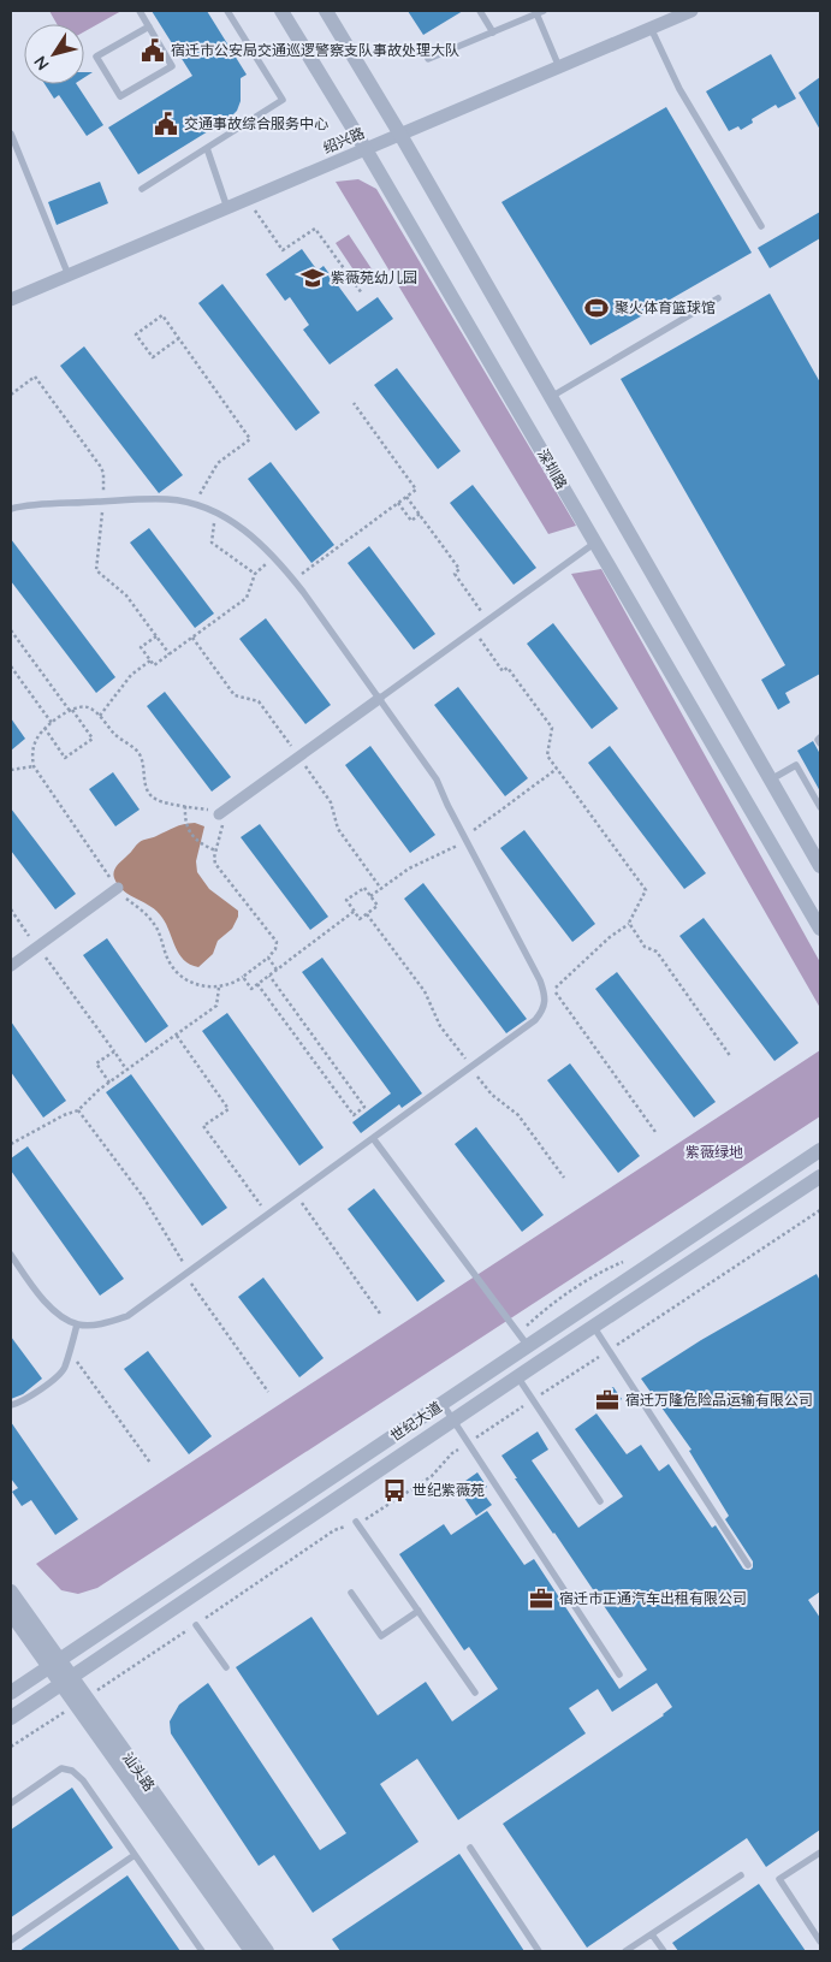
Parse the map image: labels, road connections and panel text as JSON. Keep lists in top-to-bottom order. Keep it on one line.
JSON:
{"streets":{"street":["绍兴路","深圳路","世纪大道","汕头路"]},"crossings":[["绍兴路","深圳路"],["世纪大道","汕头路"]],"parks":["紫薇绿地"],"places":{"public building":["宿迁市公安局交通巡逻警察支队事故处理大队","交通事故综合服务中心"],"school or university":["紫薇苑幼儿园"],"sports":["聚火体育篮球馆"],"office":["宿迁万隆危险品运输有限公司","宿迁市正通汽车出租有限公司"],"bus stop":["世纪紫薇苑"]},"north":"bottom left"}
